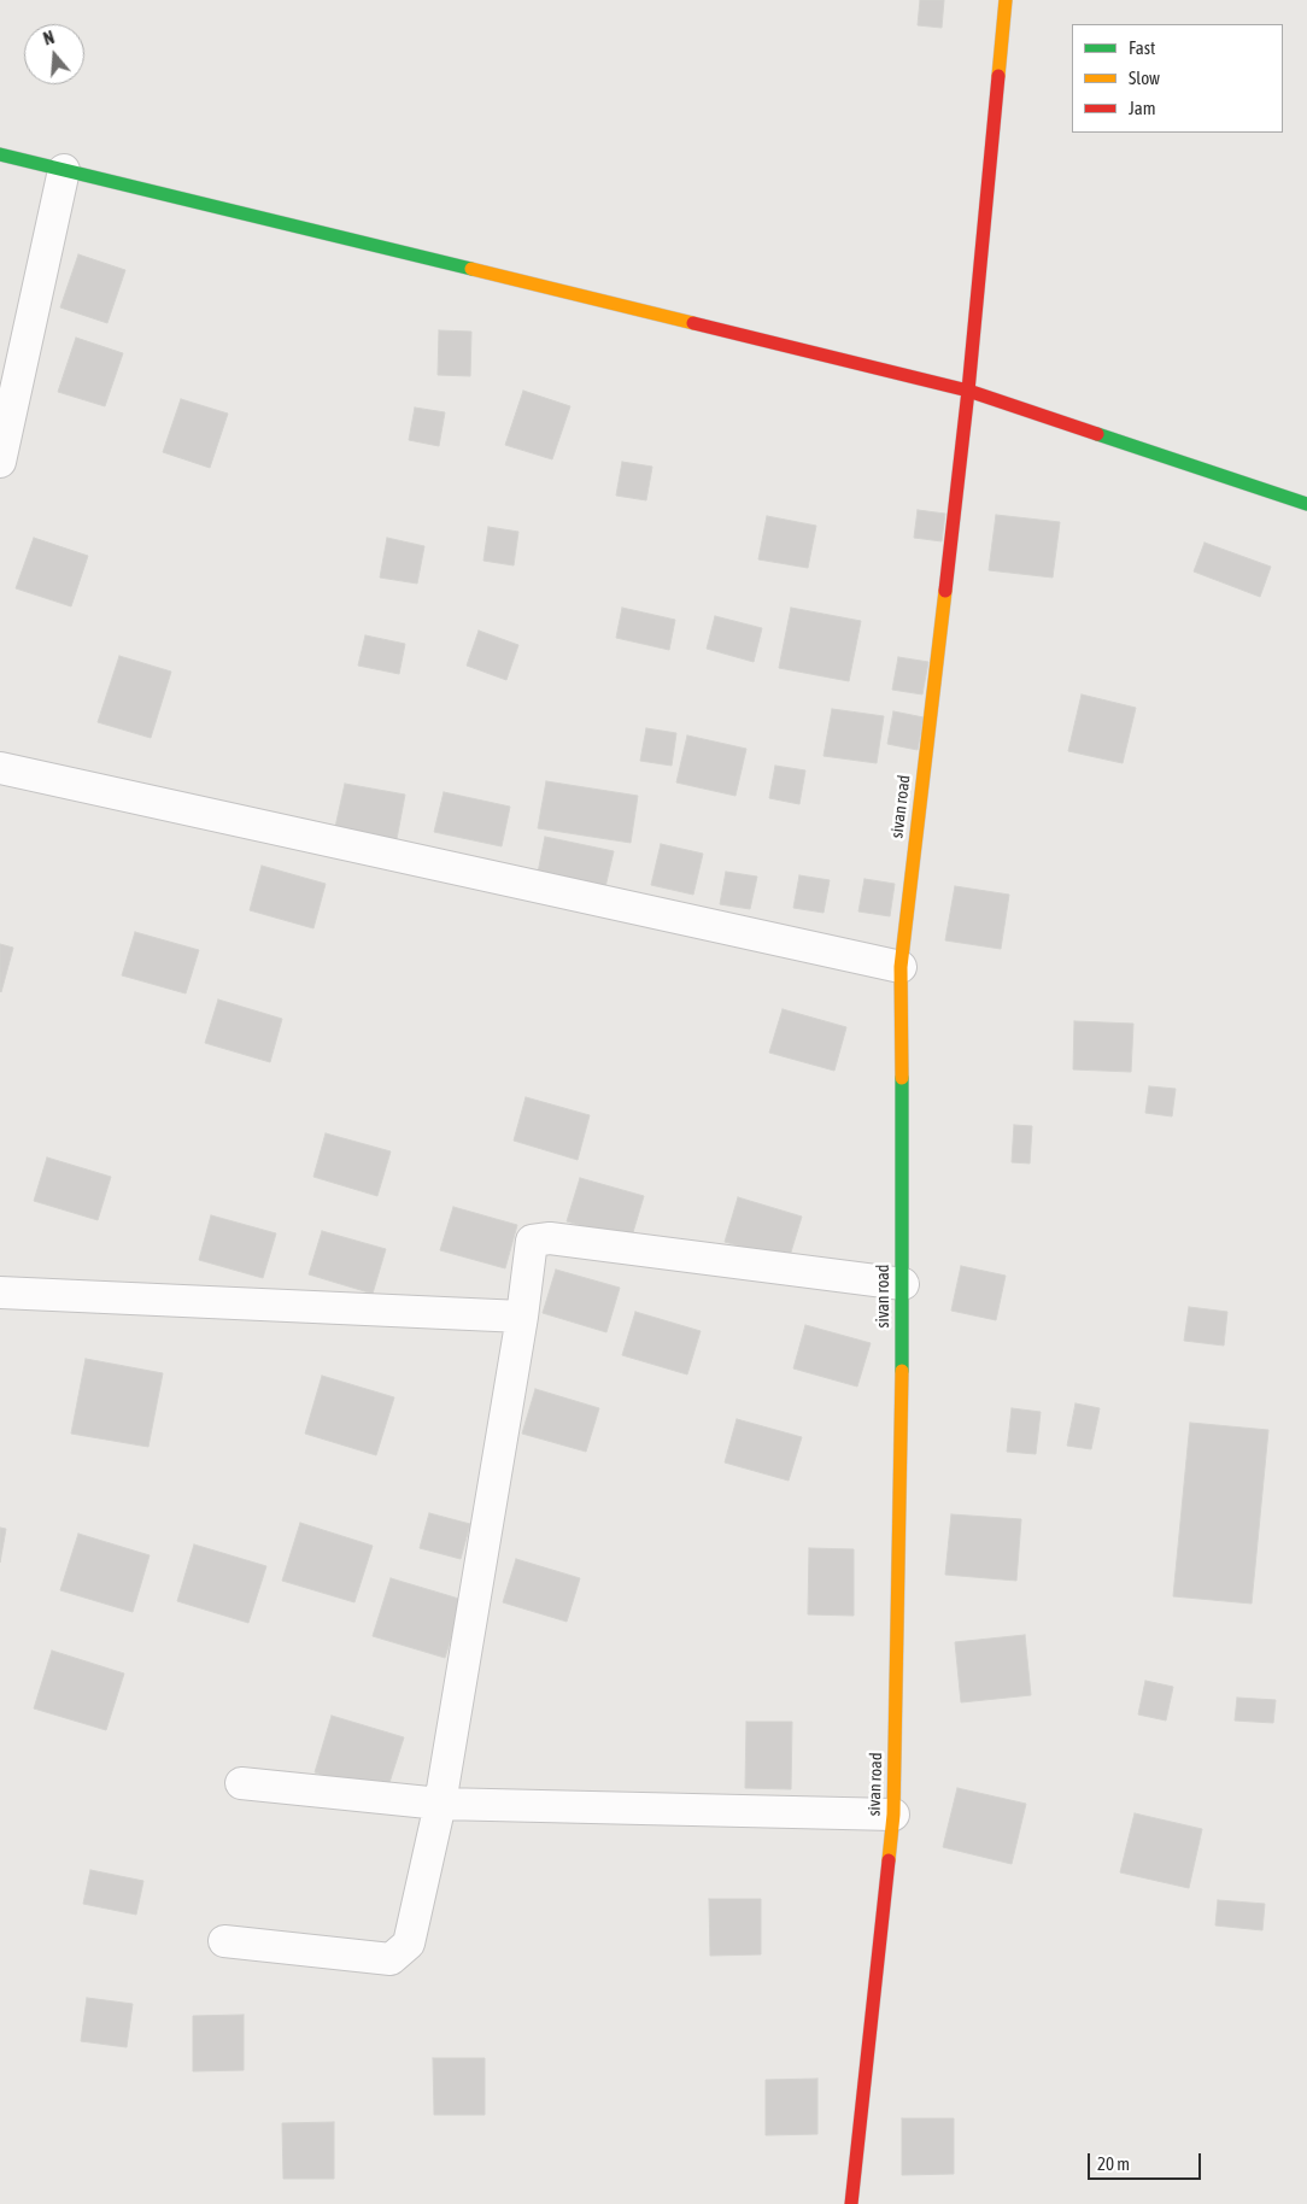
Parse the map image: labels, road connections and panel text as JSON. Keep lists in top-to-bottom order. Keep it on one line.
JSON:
{"streets":{"street":["sivan road"]},"legend":["Fast","Slow","Jam"],"scale_bar":"20 m","north":"top"}
